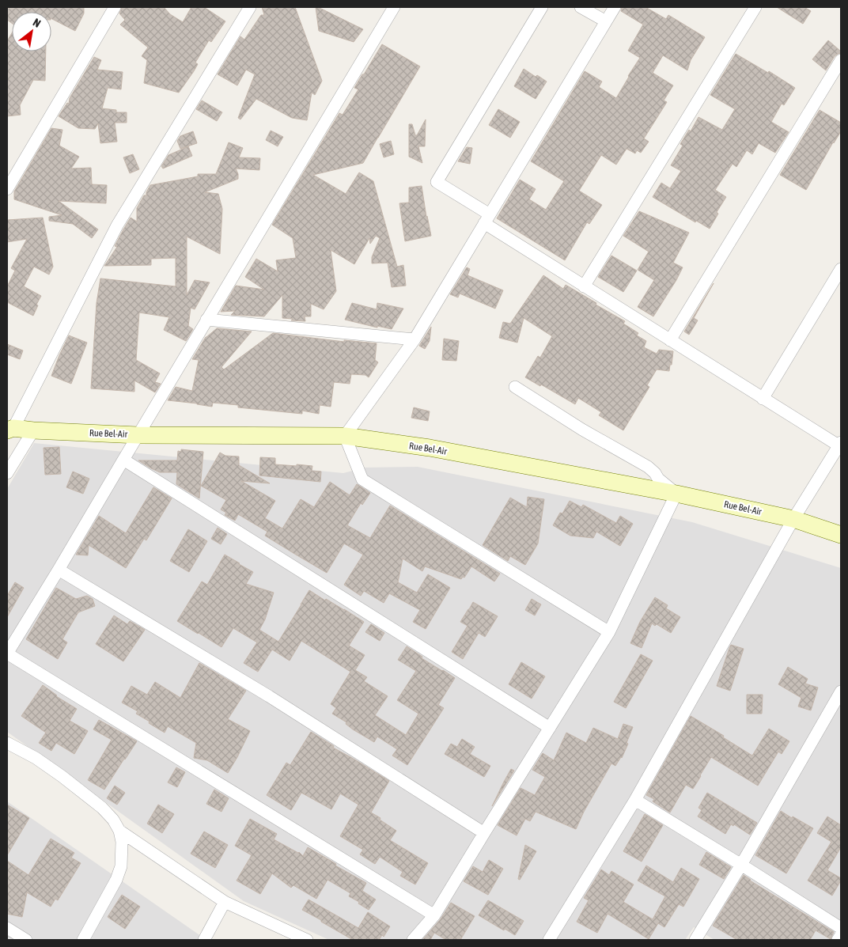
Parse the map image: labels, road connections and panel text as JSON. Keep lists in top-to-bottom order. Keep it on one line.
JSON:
{"streets":{"main road":["Rue Bel-Air"]},"north":"top right"}
